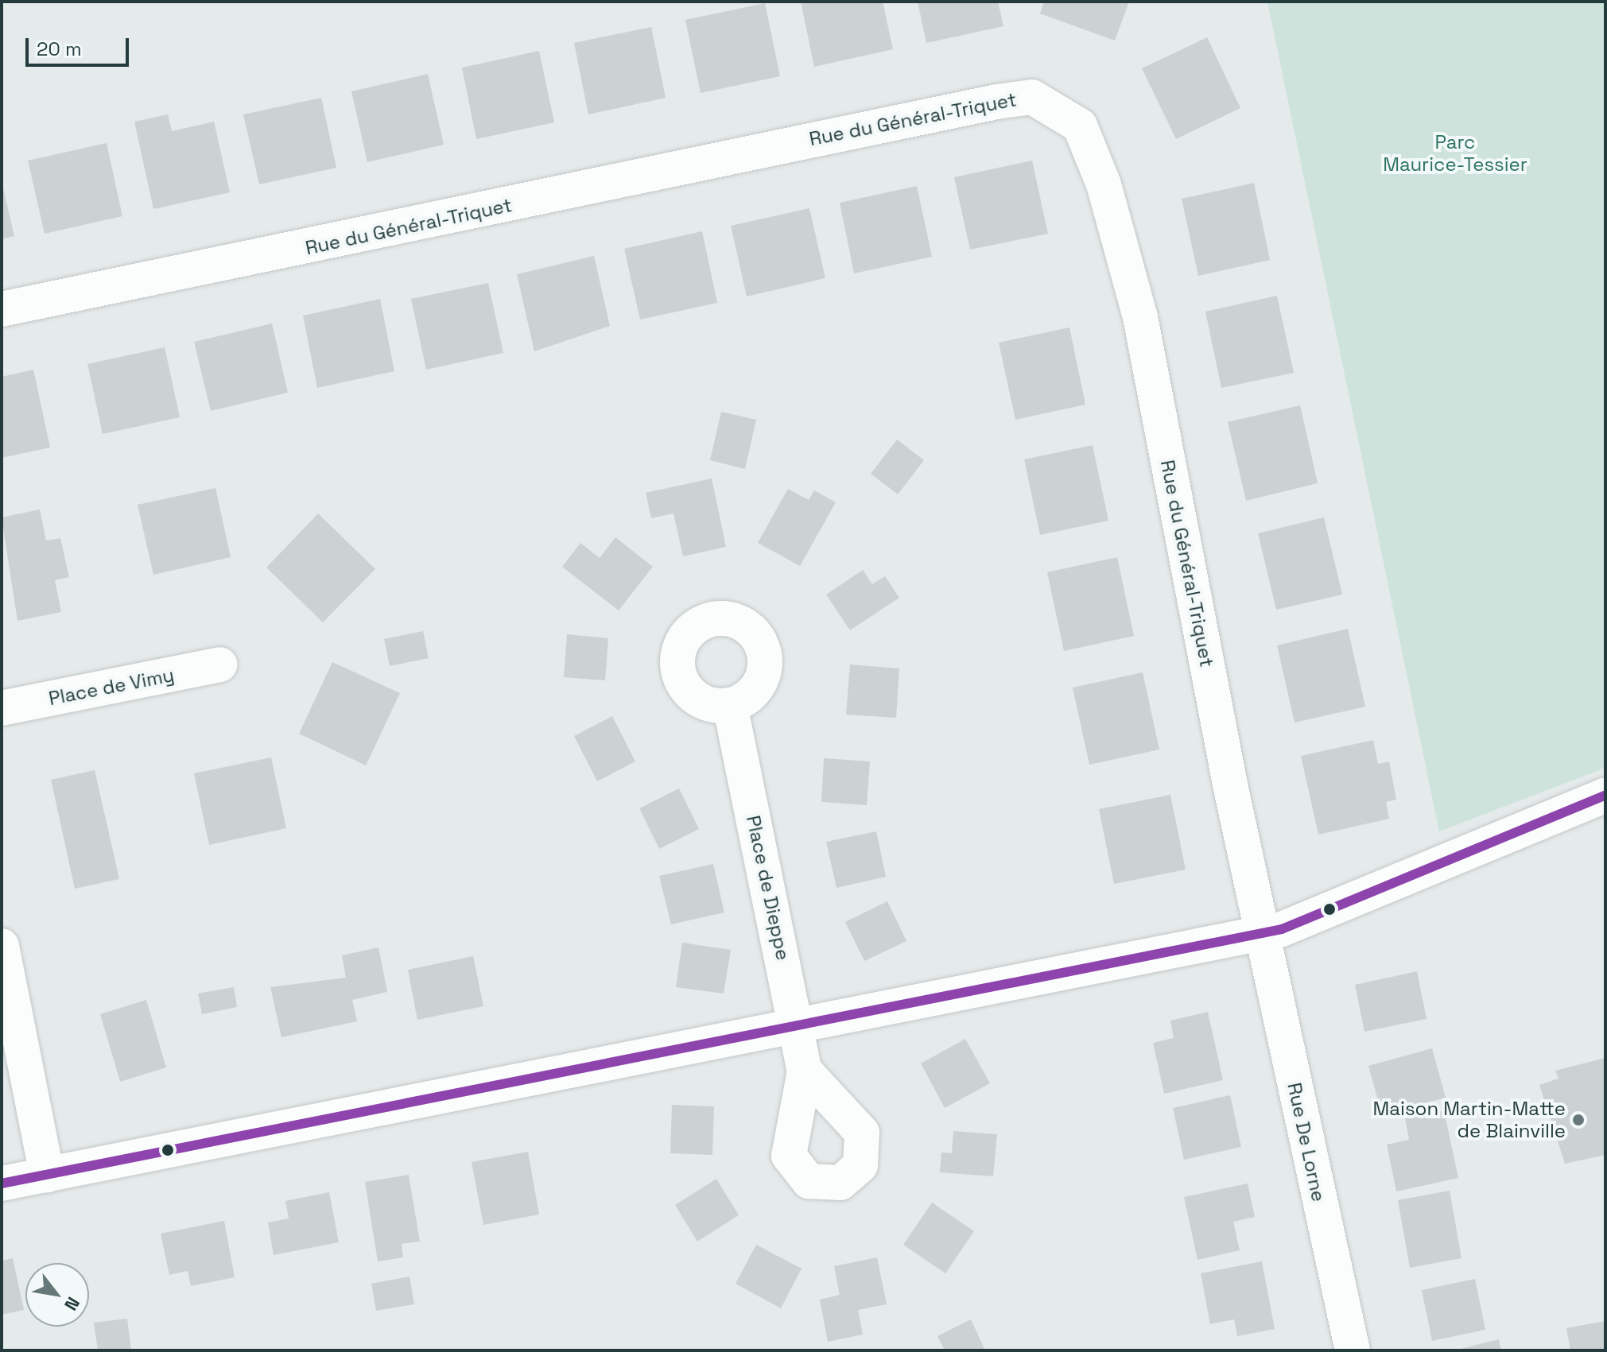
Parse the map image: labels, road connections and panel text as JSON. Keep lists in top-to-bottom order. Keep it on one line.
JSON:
{"streets":{"street":["Rue du Général-Triquet","Place de Vimy","Place de Dieppe","Rue De Lorne"]},"crossings":[["Rue du Général-Triquet","Rue De Lorne"]],"parks":["Parc Maurice-Tessier"],"places":["Maison Martin-Matte de Blainville"],"scale_bar":"20 m","north":"bottom right"}
